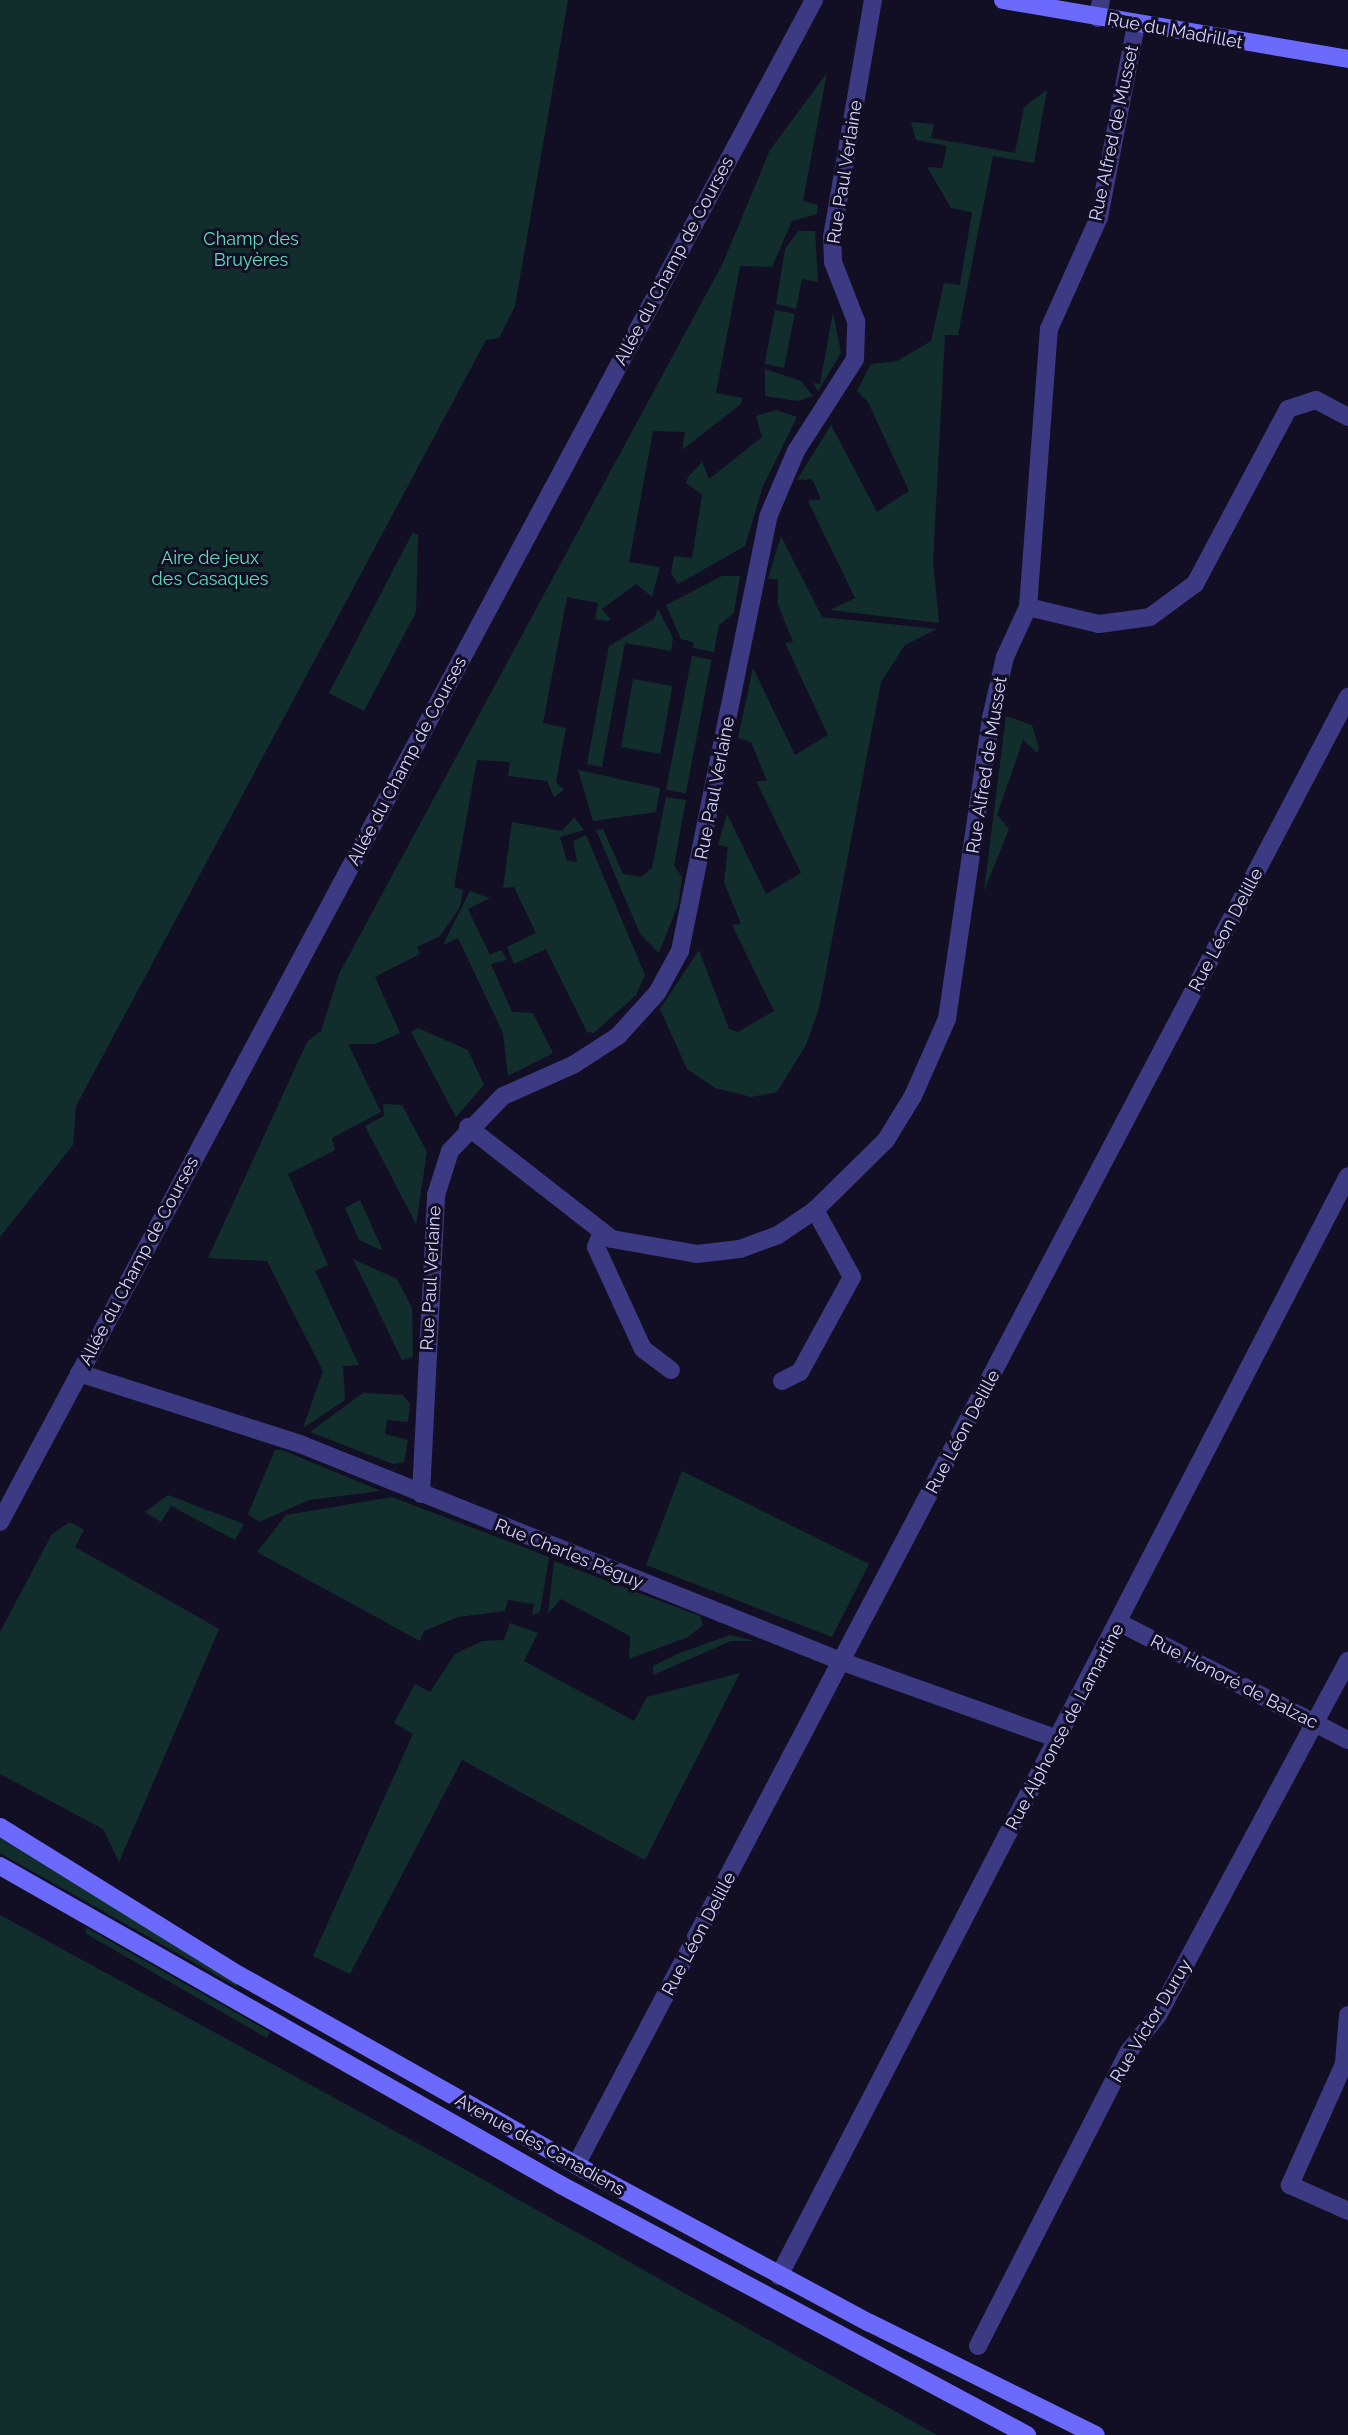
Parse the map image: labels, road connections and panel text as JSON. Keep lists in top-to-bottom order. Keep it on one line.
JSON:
{"streets":{"main road":["Rue du Madrillet","Avenue des Canadiens"],"street":["Rue Alfred de Musset","Rue Paul Verlaine","Allée du Champ de Courses","Rue Léon Delille","Rue Charles Péguy","Rue Honoré de Balzac","Rue Alphonse de Lamartine","Rue Victor Duruy"]},"crossings":[["Rue du Madrillet","Rue Alfred de Musset"],["Rue Alfred de Musset","Rue Paul Verlaine"],["Rue Paul Verlaine","Rue Charles Péguy"],["Allée du Champ de Courses","Rue Charles Péguy"],["Rue Léon Delille","Rue Charles Péguy"],["Rue Léon Delille","Avenue des Canadiens"],["Rue Charles Péguy","Rue Alphonse de Lamartine"],["Rue Honoré de Balzac","Rue Alphonse de Lamartine"],["Rue Honoré de Balzac","Rue Victor Duruy"],["Rue Alphonse de Lamartine","Avenue des Canadiens"]],"parks":["Champ des Bruyères","Aire de jeux des Casaques"]}
